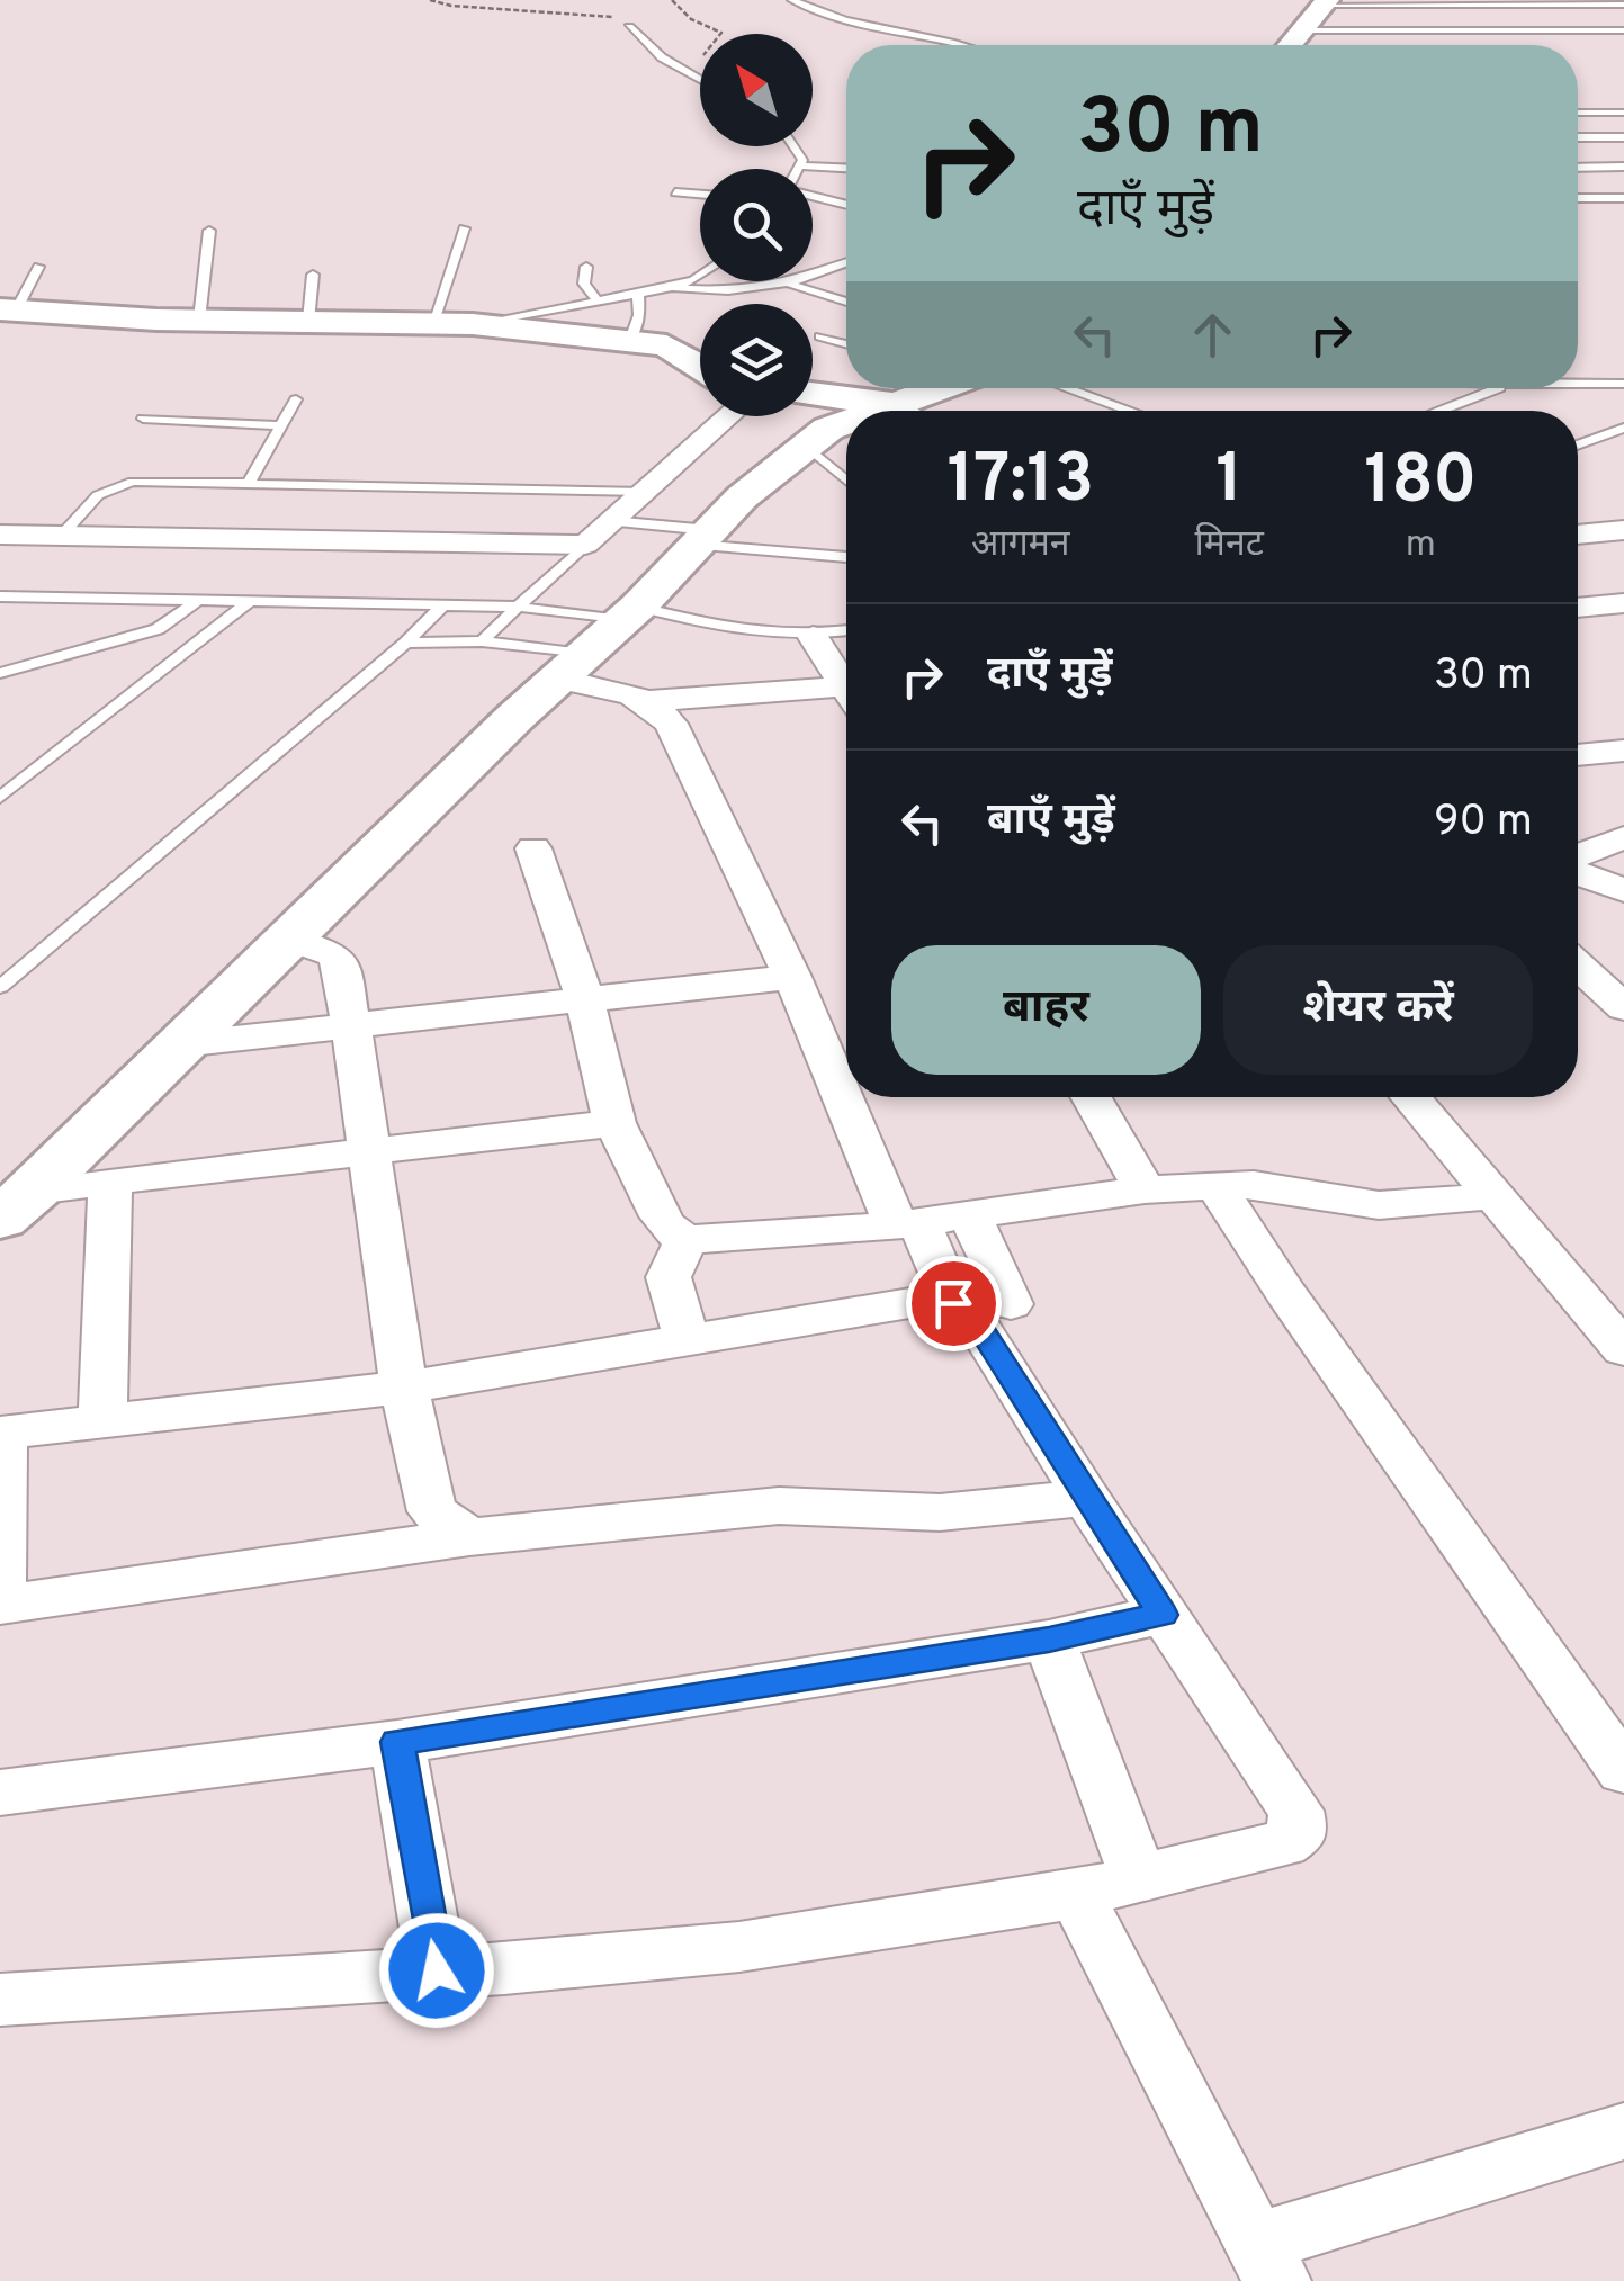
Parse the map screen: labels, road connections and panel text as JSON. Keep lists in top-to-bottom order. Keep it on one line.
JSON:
{"north":"top left","page":{"turn":["30 m","दाएँ मुड़ें"],"eta":["17:13","आगमन","1","मिनट","180","m"],"list":[{"name":"दाएँ मुड़ें","value":"30 m"},{"name":"बाएँ मुड़ें","value":"90 m"}],"buttons":["बाहर","शेयर करें"]}}
